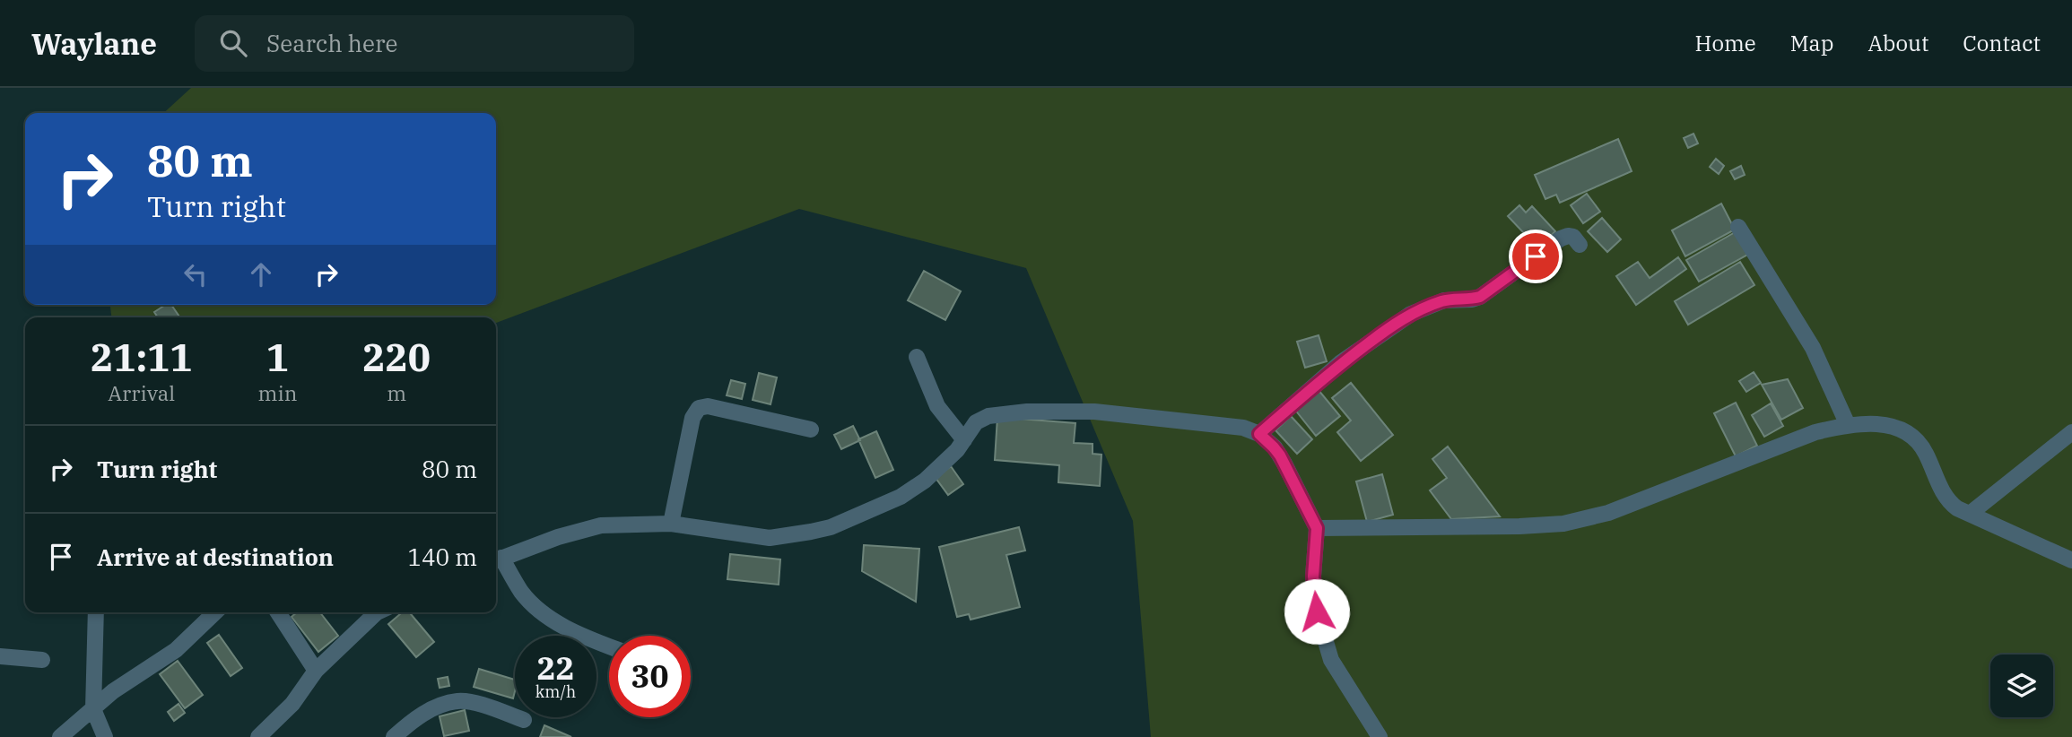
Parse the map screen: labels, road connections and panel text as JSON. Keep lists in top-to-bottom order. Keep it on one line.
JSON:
{"page":{"header":"Waylane","search":"Search here","nav":["Home","Map","About","Contact"],"turn":["80 m","Turn right"],"eta":["21:11","Arrival","1","min","220","m"],"list":[{"name":"Turn right","value":"80 m"},{"name":"Arrive at destination","value":"140 m"}],"speed":"22 km/h","limit":"30"}}
